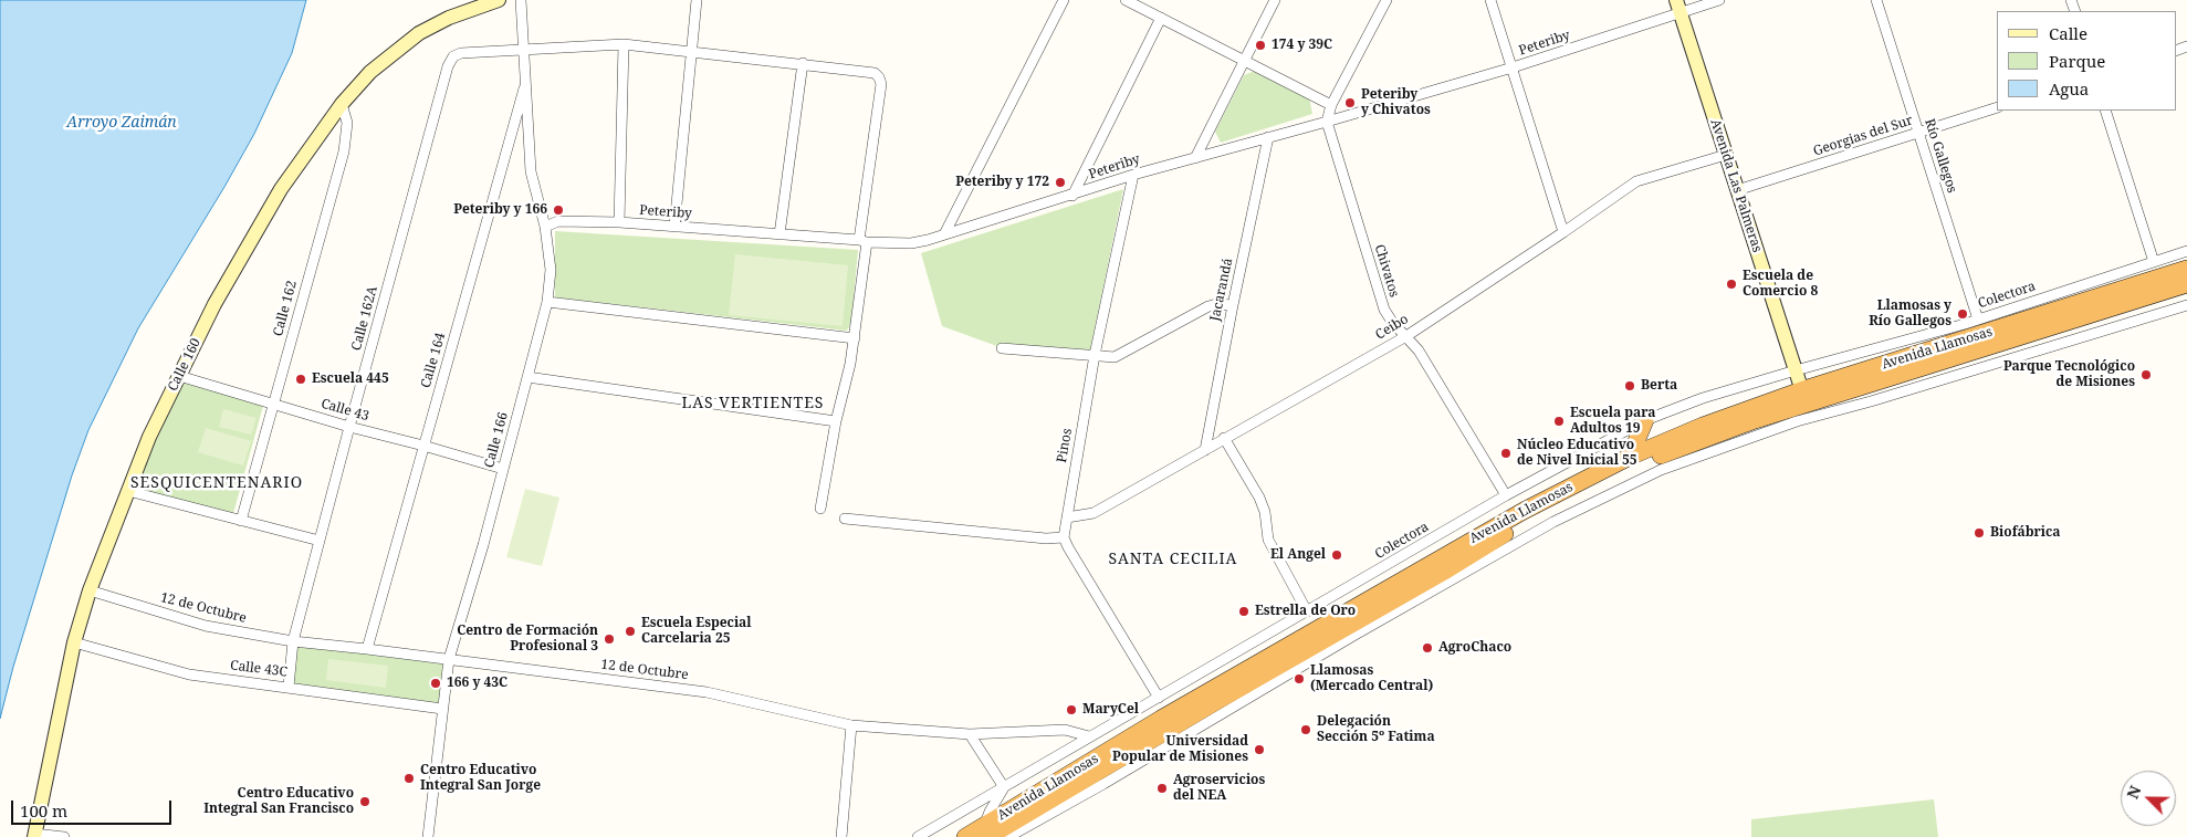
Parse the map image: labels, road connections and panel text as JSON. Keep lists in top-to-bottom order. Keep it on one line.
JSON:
{"streets":{"highway":["Avenida Llamosas"],"main road":["Avenida Las Palmeras","Calle 160"],"street":["Peteriby","Georgias del Sur","Río Gallegos","Chivatos","Jacarandá","Colectora","Calle 162","Calle 162A","Ceibo","Calle 164","Calle 43","Calle 166","Pinos","12 de Octubre","Calle 43C"]},"crossings":[["Peteriby","Avenida Las Palmeras"],["Peteriby","Chivatos"],["Peteriby","Jacarandá"],["Peteriby","Calle 166"],["Peteriby","Pinos"],["Georgias del Sur","Río Gallegos"],["Georgias del Sur","Avenida Las Palmeras"],["Río Gallegos","Colectora"],["Avenida Las Palmeras","Colectora"],["Avenida Las Palmeras","Ceibo"],["Avenida Las Palmeras","Avenida Llamosas"],["Chivatos","Colectora"],["Chivatos","Ceibo"],["Jacarandá","Ceibo"],["Colectora","Avenida Llamosas"],["Colectora","12 de Octubre"],["Calle 162","Calle 160"],["Calle 162","Calle 43"],["Calle 162A","Calle 43"],["Calle 162A","Calle 166"],["Calle 162A","12 de Octubre"],["Calle 162A","Calle 43C"],["Ceibo","Pinos"],["Calle 164","Calle 43"],["Calle 164","Calle 166"],["Calle 164","12 de Octubre"],["Calle 160","Calle 43"],["Calle 160","12 de Octubre"],["Calle 160","Calle 43C"],["Calle 43","Calle 166"],["Calle 166","12 de Octubre"],["Calle 166","Calle 43C"]],"districts":["LAS VERTIENTES","SESQUICENTENARIO","SANTA CECILIA"],"water":["Arroyo Zaimán"],"places":["174 y 39C","Peteriby y Chivatos","Peteriby y 172","Peteriby y 166","Escuela de Comercio 8","Llamosas y Río Gallegos","Parque Tecnológico de Misiones","Escuela 445","Berta","Escuela para Adultos 19","Núcleo Educativo de Nivel Inicial 55","Biofábrica","El Angel","Estrella de Oro","Escuela Especial Carcelaria 25","Centro de Formación Profesional 3","AgroChaco","Llamosas (Mercado Central)","166 y 43C","MaryCel","Delegación Sección 5º Fatima","Universidad Popular de Misiones","Centro Educativo Integral San Jorge","Agroservicios del NEA","Centro Educativo Integral San Francisco"],"legend":["Calle","Parque","Agua"],"scale_bar":"100 m","north":"top left"}
